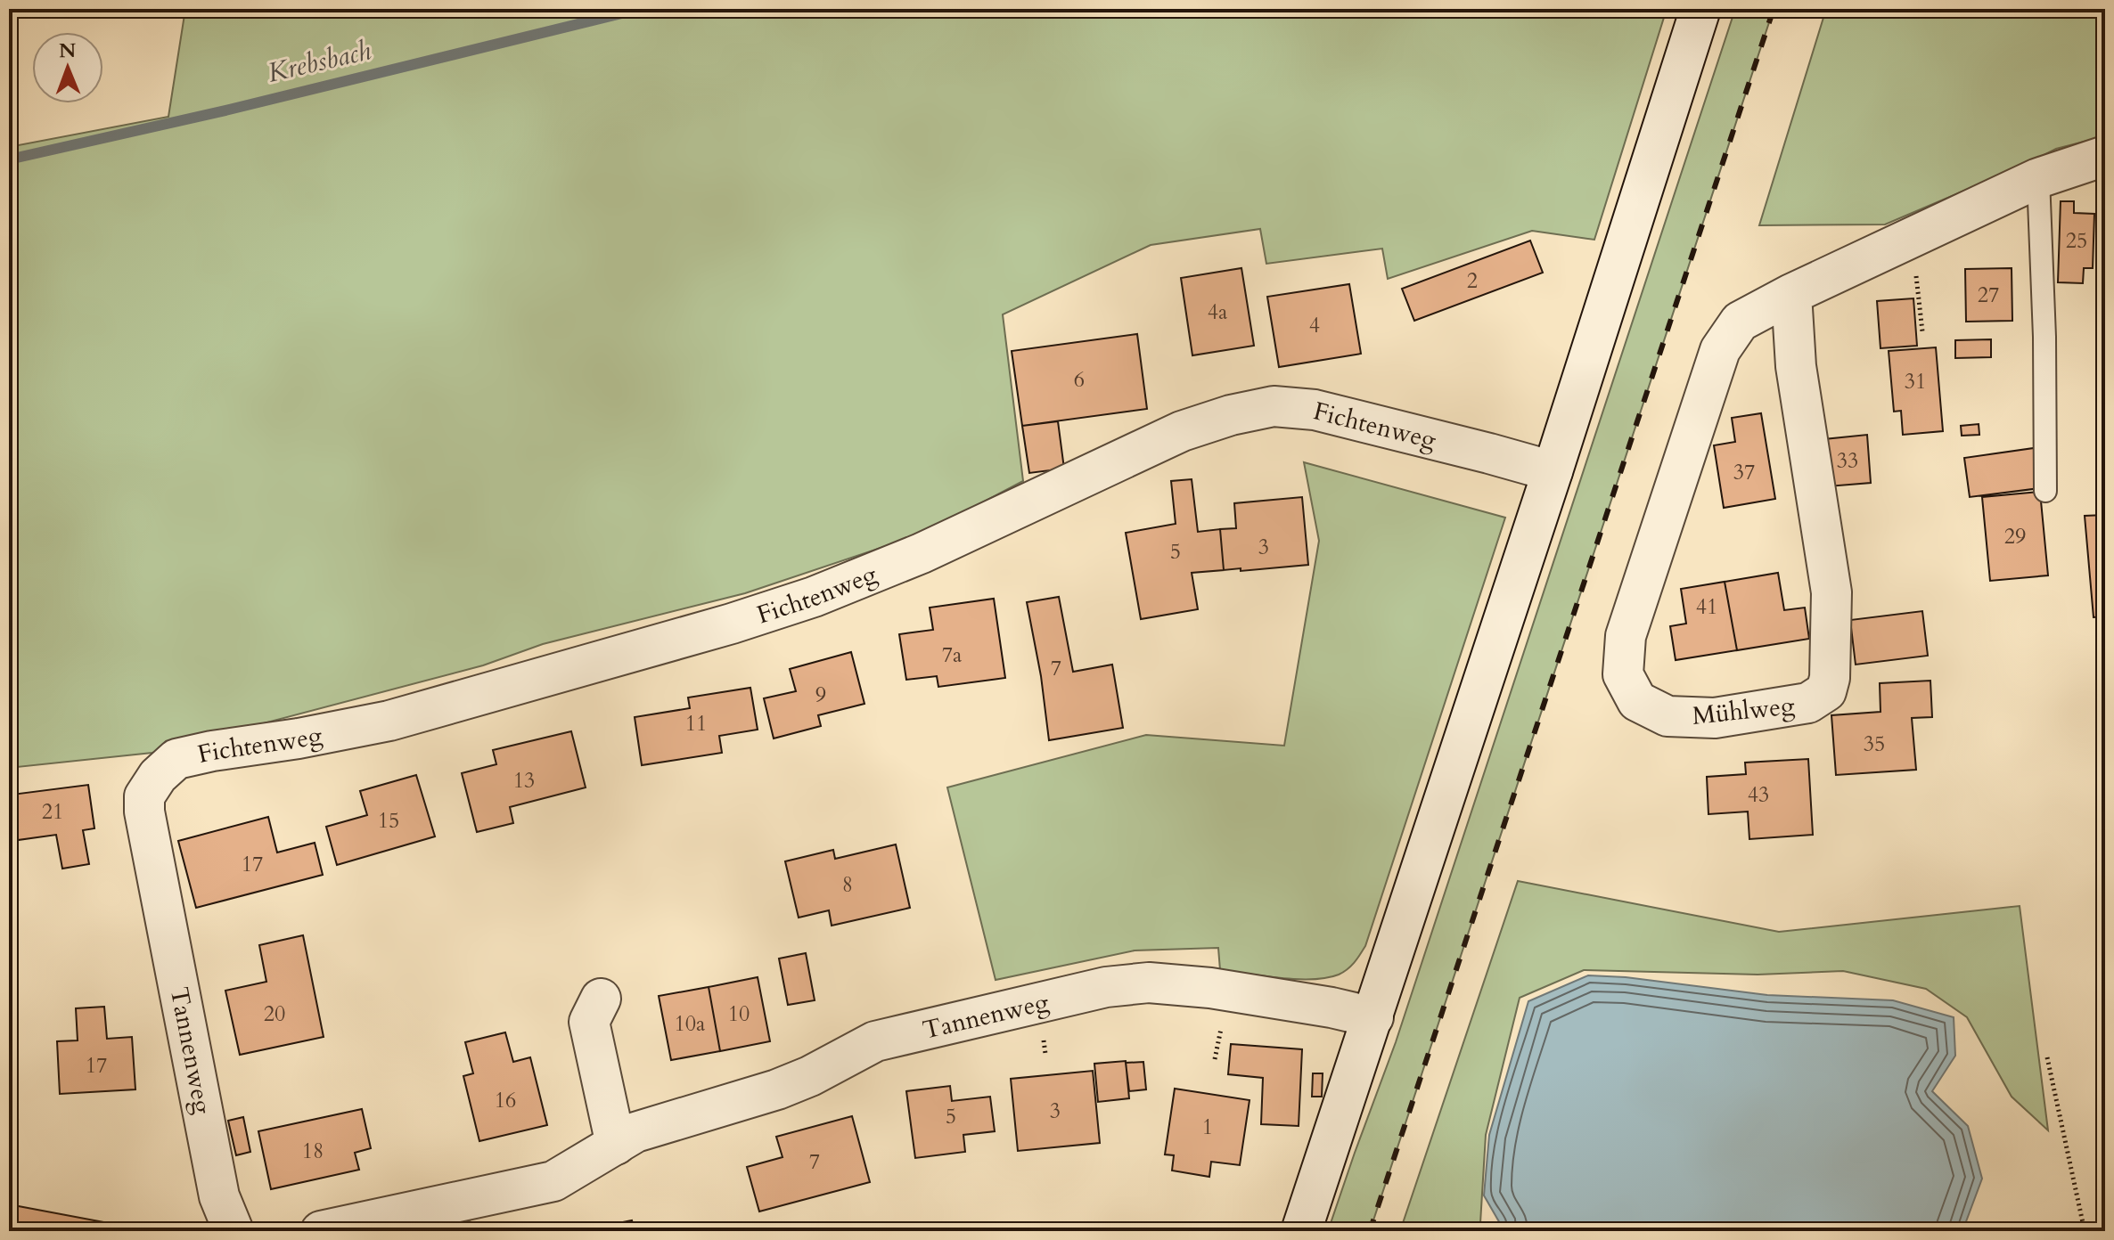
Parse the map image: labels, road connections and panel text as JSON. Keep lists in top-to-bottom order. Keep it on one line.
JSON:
{"streets":{"street":["Fichtenweg","Mühlweg","Tannenweg"]},"crossings":[["Fichtenweg","Tannenweg"]],"water":["Krebsbach"],"house_numbers":["25","2","27","4a","4","6","31","33","37","29","3","5","41","7a","7","9","11","35","13","43","21","15","17","8","20","10","10a","17","16","3","5","1","18","7"],"north":"top"}
